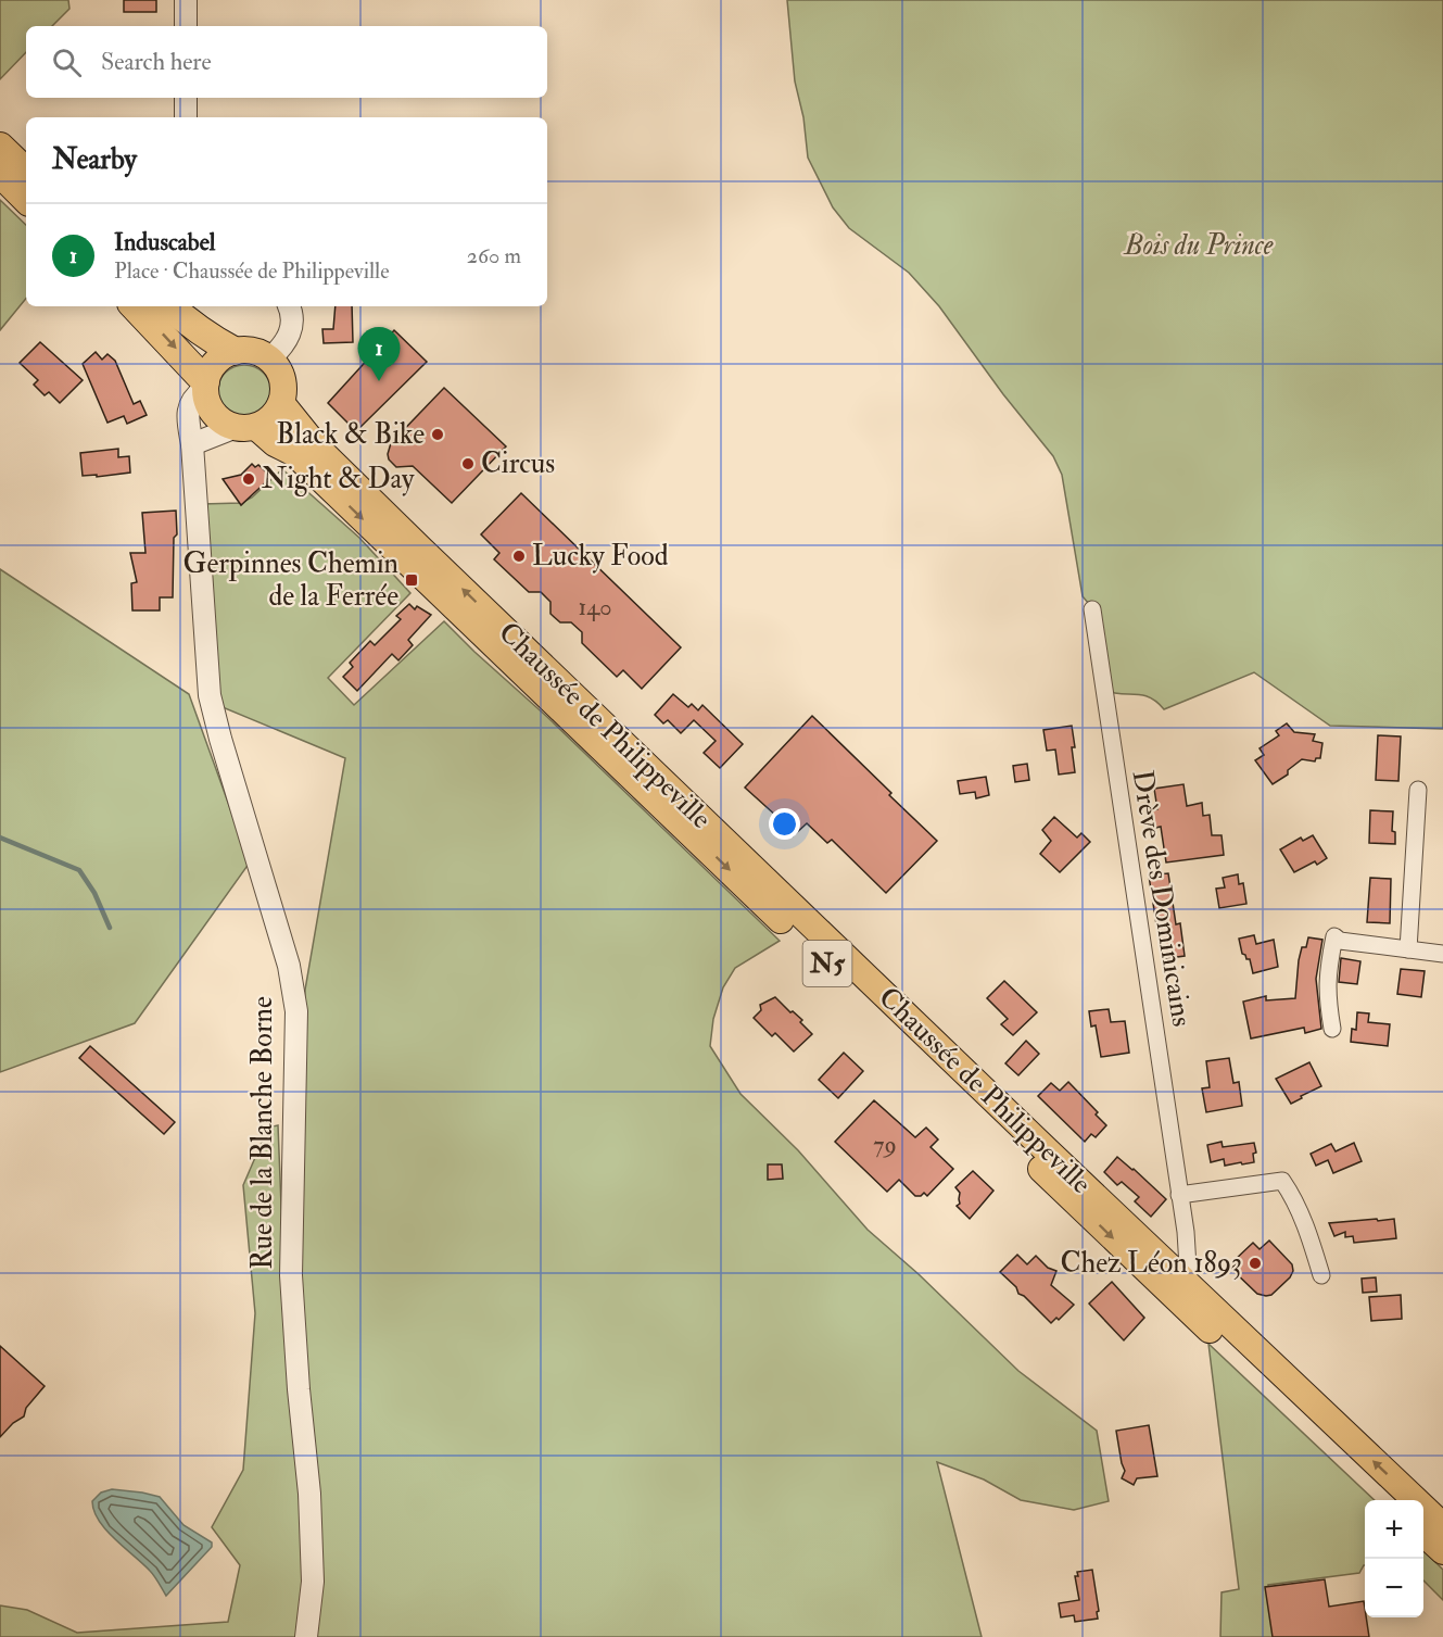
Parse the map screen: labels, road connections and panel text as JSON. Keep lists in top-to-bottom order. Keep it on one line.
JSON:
{"streets":{"highway":["N5"],"main road":["Chaussée de Philippeville"],"street":["Drève des Dominicains","Rue de la Blanche Borne"]},"crossings":[["Chaussée de Philippeville","Drève des Dominicains"],["Chaussée de Philippeville","N5"],["Chaussée de Philippeville","Rue de la Blanche Borne"],["N5","Rue de la Blanche Borne"]],"parks":["Bois du Prince"],"places":{"other":["Black & Bike","Circus","Night & Day","Lucky Food","Chez Léon 1893"],"transit":["Gerpinnes Chemin de la Ferrée"]},"house_numbers":["140","79"],"page":{"search":"Search here","heading":"Nearby","list":[{"mark":"1","name":"Induscabel","note":"Place · Chaussée de Philippeville","value":"260 m"}],"pins":"1","map_buttons":["+","−"]}}
